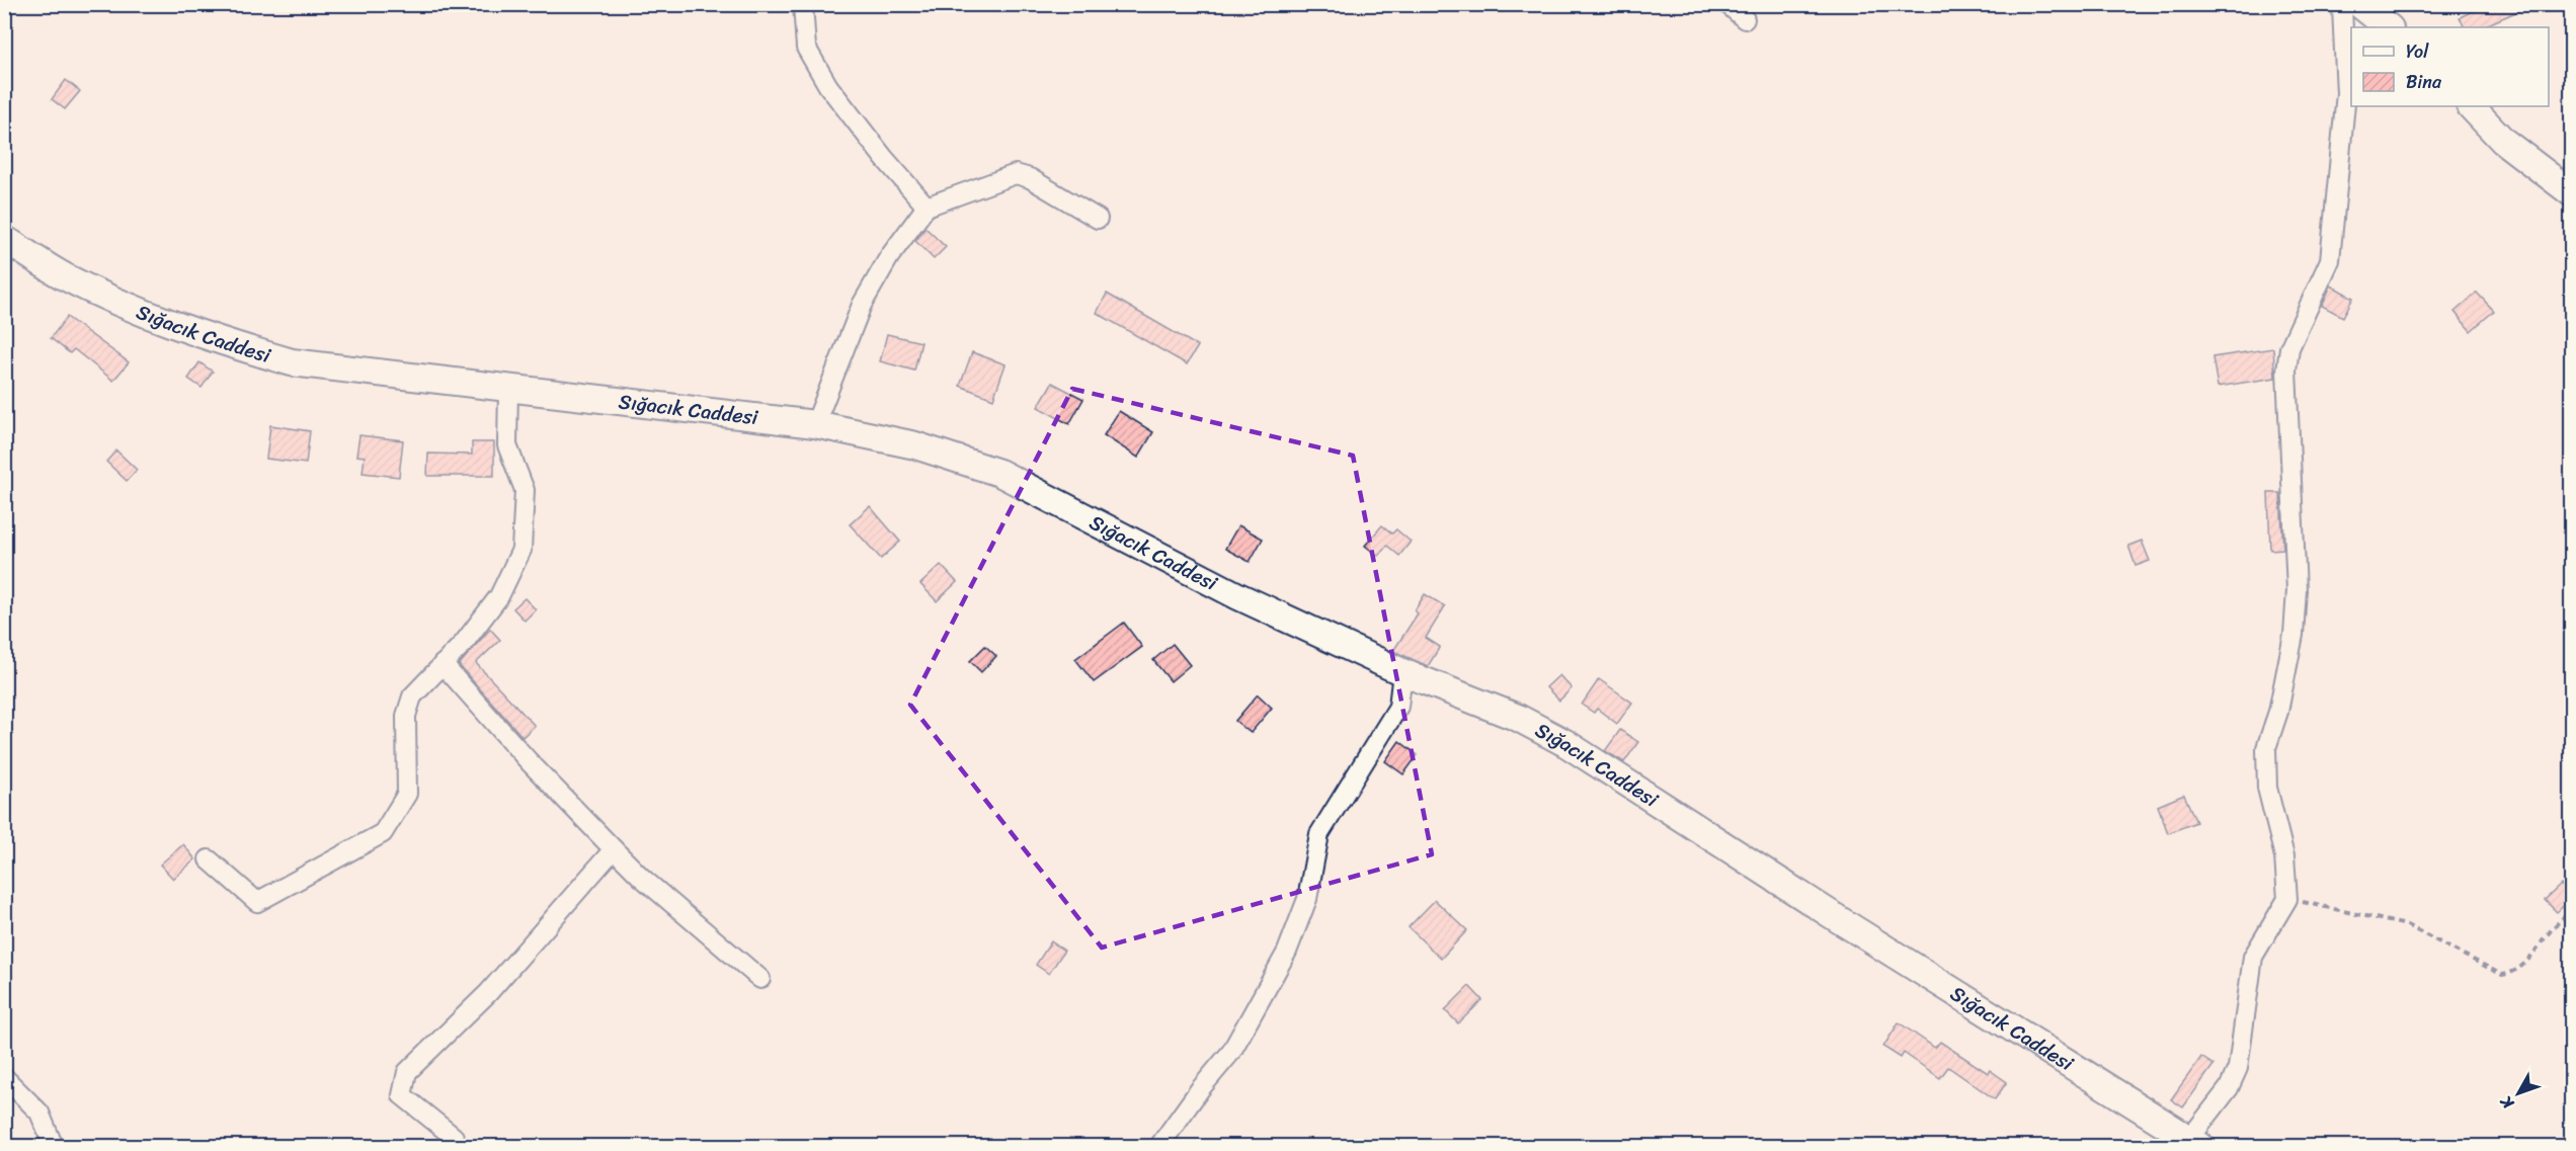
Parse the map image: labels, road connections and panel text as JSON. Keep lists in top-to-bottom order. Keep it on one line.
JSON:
{"streets":{"main road":["Sığacık Caddesi"]},"legend":["Yol","Bina"],"north":"bottom left"}
